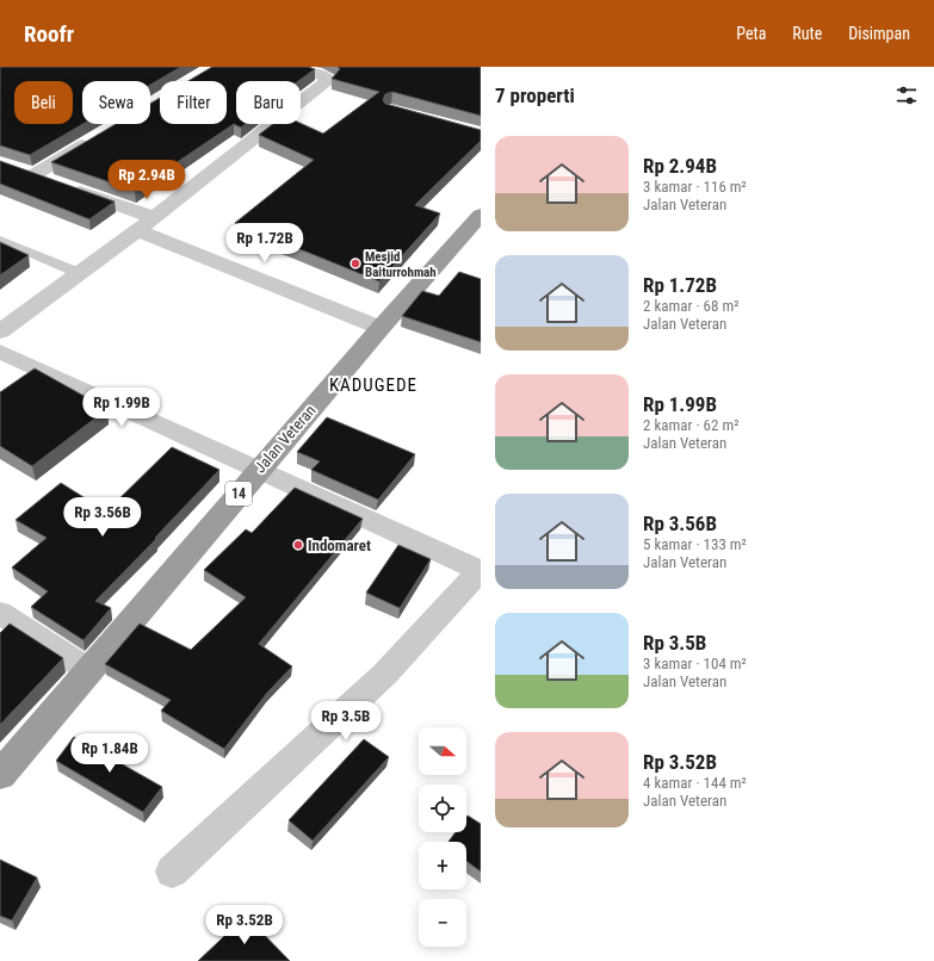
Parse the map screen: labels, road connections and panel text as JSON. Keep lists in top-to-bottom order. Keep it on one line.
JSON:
{"streets":{"highway":["Jalan Veteran","14"]},"districts":["KADUGEDE"],"places":["Mesjid Baiturrohmah","Indomaret"],"north":"right","page":{"header":"Roofr","nav":["Peta","Rute","Disimpan"],"heading":"7 properti","chip":["Beli","Sewa","Filter","Baru"],"list":[{"name":"Rp 2.94B","note":"3 kamar · 116 m² · Jalan Veteran"},{"name":"Rp 1.72B","note":"2 kamar · 68 m² · Jalan Veteran"},{"name":"Rp 1.99B","note":"2 kamar · 62 m² · Jalan Veteran"},{"name":"Rp 3.56B","note":"5 kamar · 133 m² · Jalan Veteran"},{"name":"Rp 3.5B","note":"3 kamar · 104 m² · Jalan Veteran"},{"name":"Rp 3.52B","note":"4 kamar · 144 m² · Jalan Veteran"}],"price":["Rp 2.94B","Rp 1.72B","Rp 1.99B","Rp 3.56B","Rp 3.5B","Rp 1.84B","Rp 3.52B"],"map_buttons":["+","−"]}}
